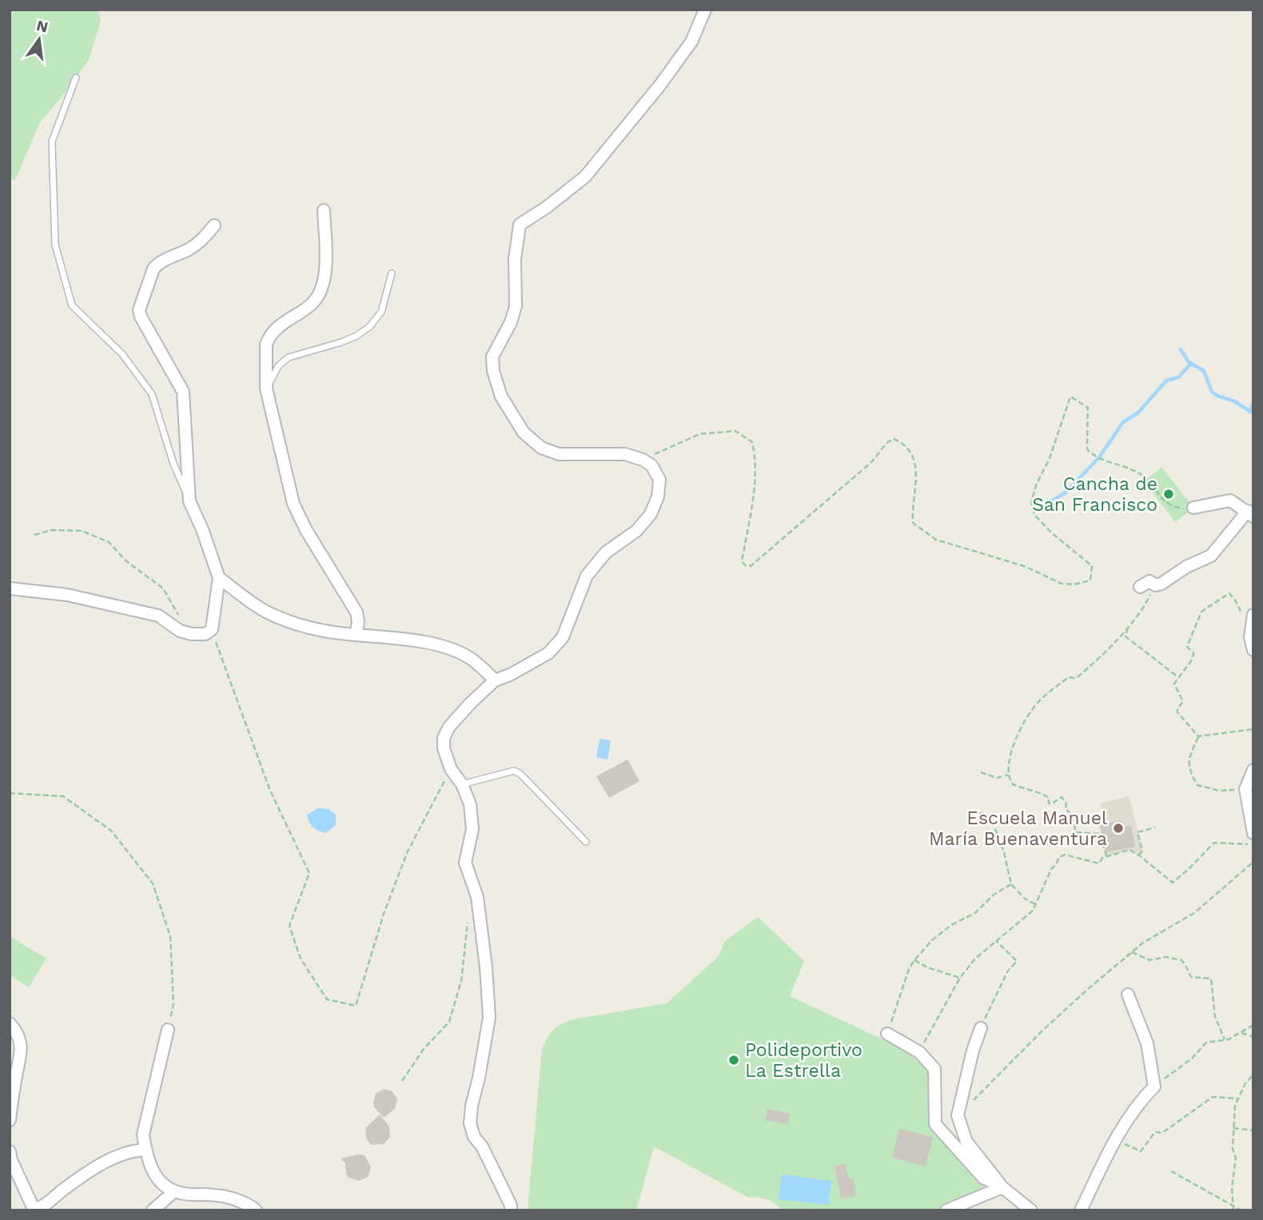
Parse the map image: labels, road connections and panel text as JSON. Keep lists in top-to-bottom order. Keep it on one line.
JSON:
{"places":["Cancha de San Francisco","Escuela Manuel María Buenaventura","Polideportivo La Estrella"],"north":"top"}
